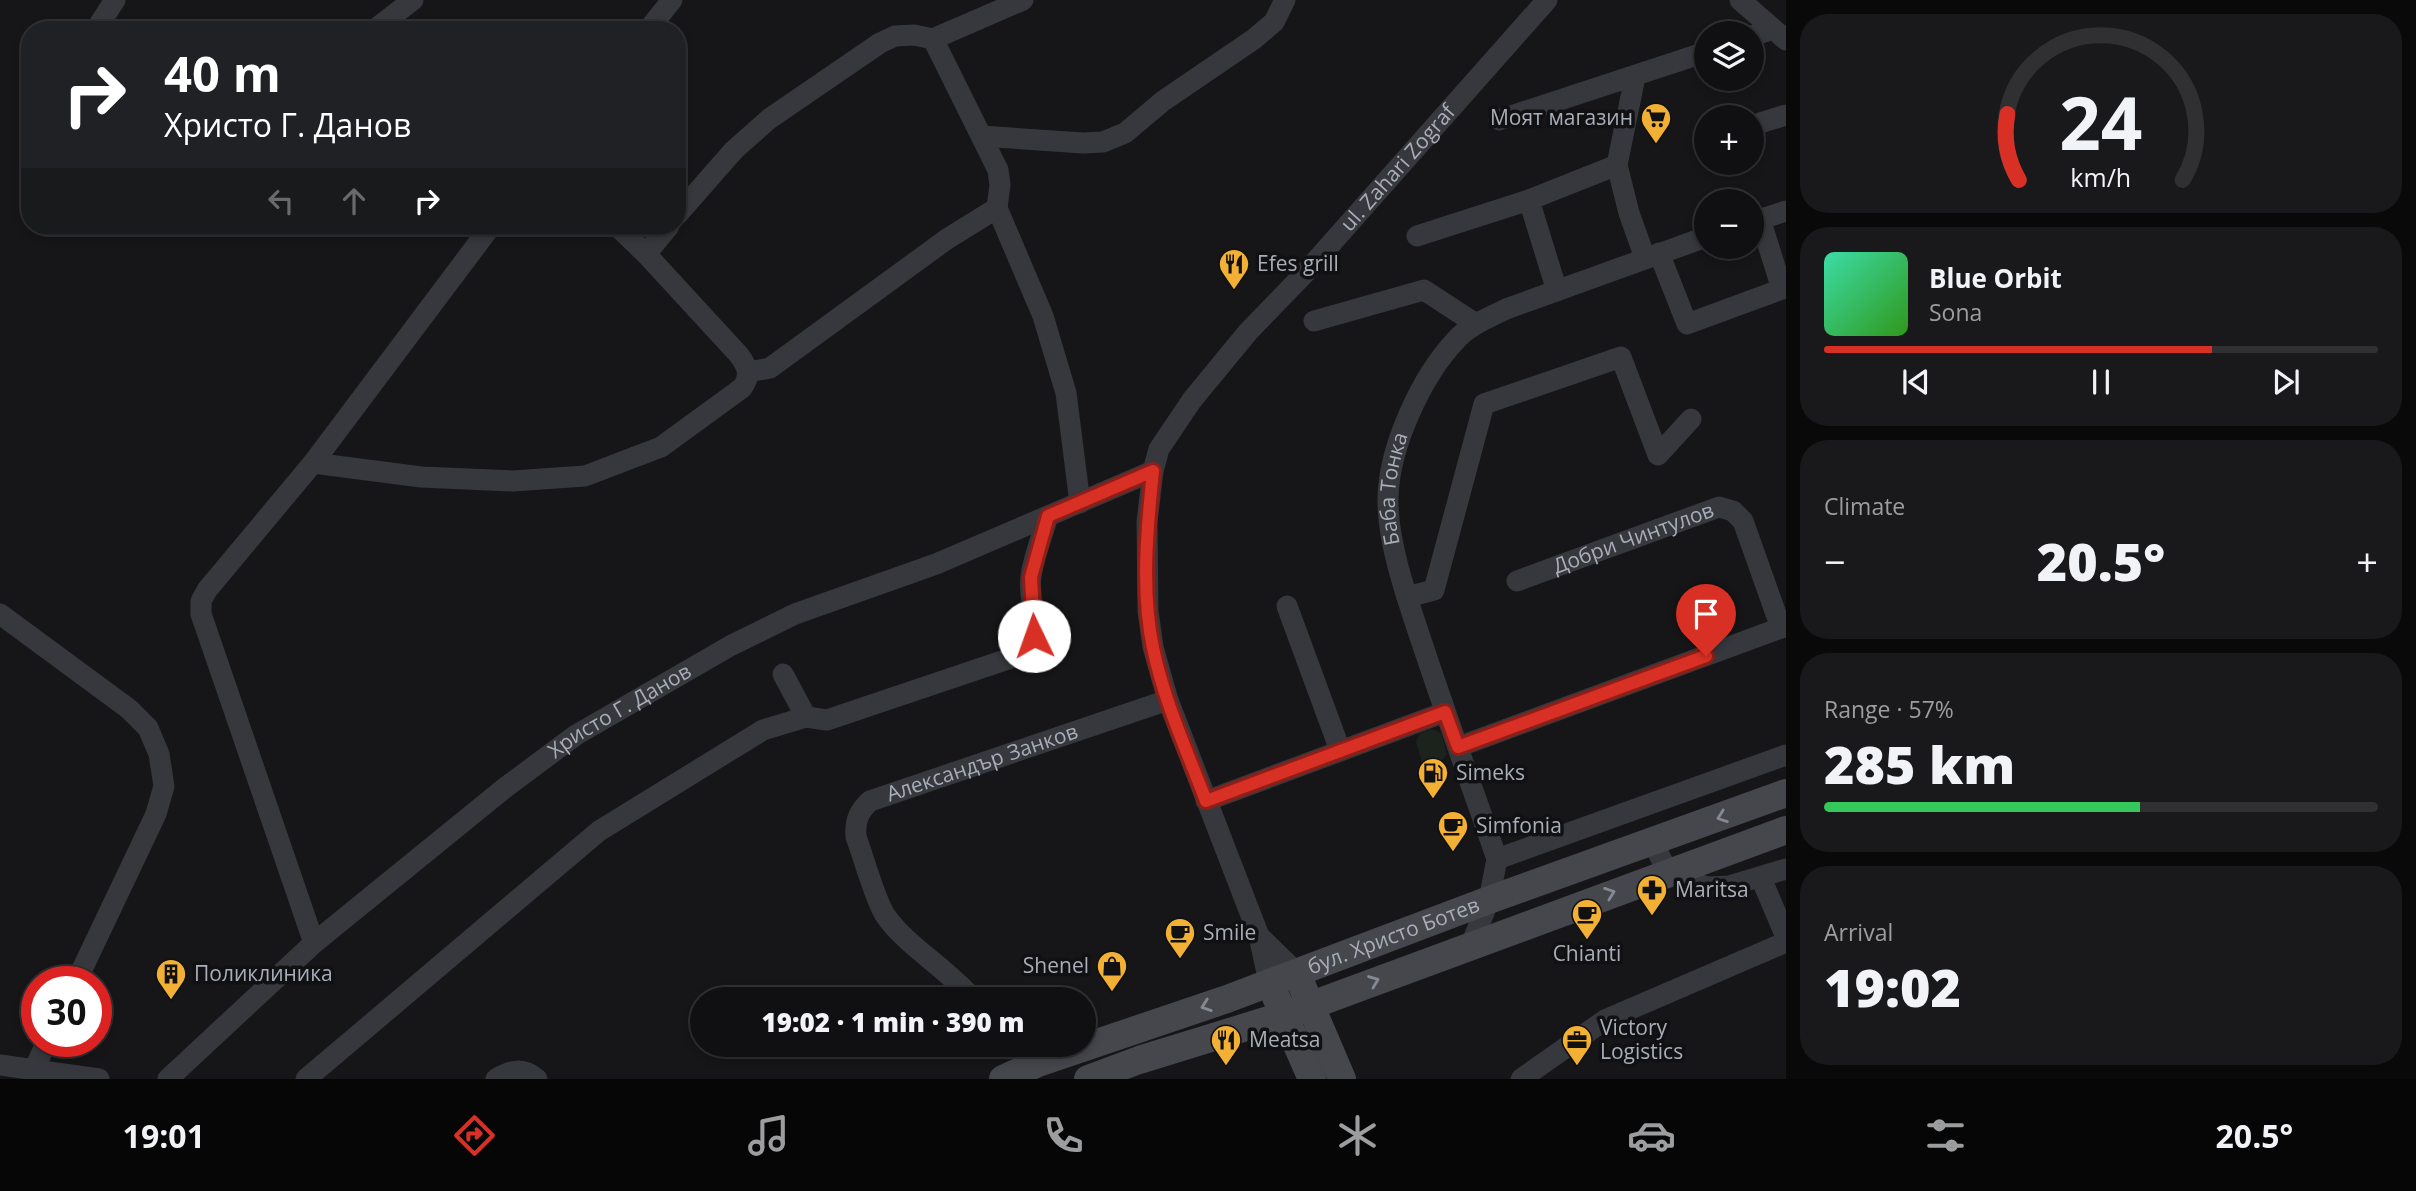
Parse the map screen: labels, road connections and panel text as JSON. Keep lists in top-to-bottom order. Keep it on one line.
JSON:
{"streets":{"main road":["бул. Христо Ботев"],"street":["ul. Zahari Zograf","Баба Тонка","Добри Чинтулов","Христо Г. Данов","Александър Занков"]},"crossings":[["ul. Zahari Zograf","Христо Г. Данов"],["ul. Zahari Zograf","Александър Занков"],["ul. Zahari Zograf","бул. Христо Ботев"],["Баба Тонка","Добри Чинтулов"]],"places":{"supermarket":["Моят магазин"],"restaurant":["Efes grill","Meatsa"],"fuel station":["Simeks"],"cafe":["Simfonia","Chianti","Smile"],"pharmacy":["Maritsa"],"shop":["Shenel"],"building":["Поликлиника"],"office":["Victory Logistics"]},"page":{"map_buttons":["+","−"],"turn":["40 m","Христо Г. Данов"],"song":["Blue Orbit","Sona"],"tile":["Climate",["Range · 57%","285 km"],["Arrival","19:02"]],"heat":["−","20.5°","+"],"limit":"30","trip":"19:02 · 1 min · 390 m","tabs":["19:01","20.5°"],"gauge":["24","km/h"]}}
